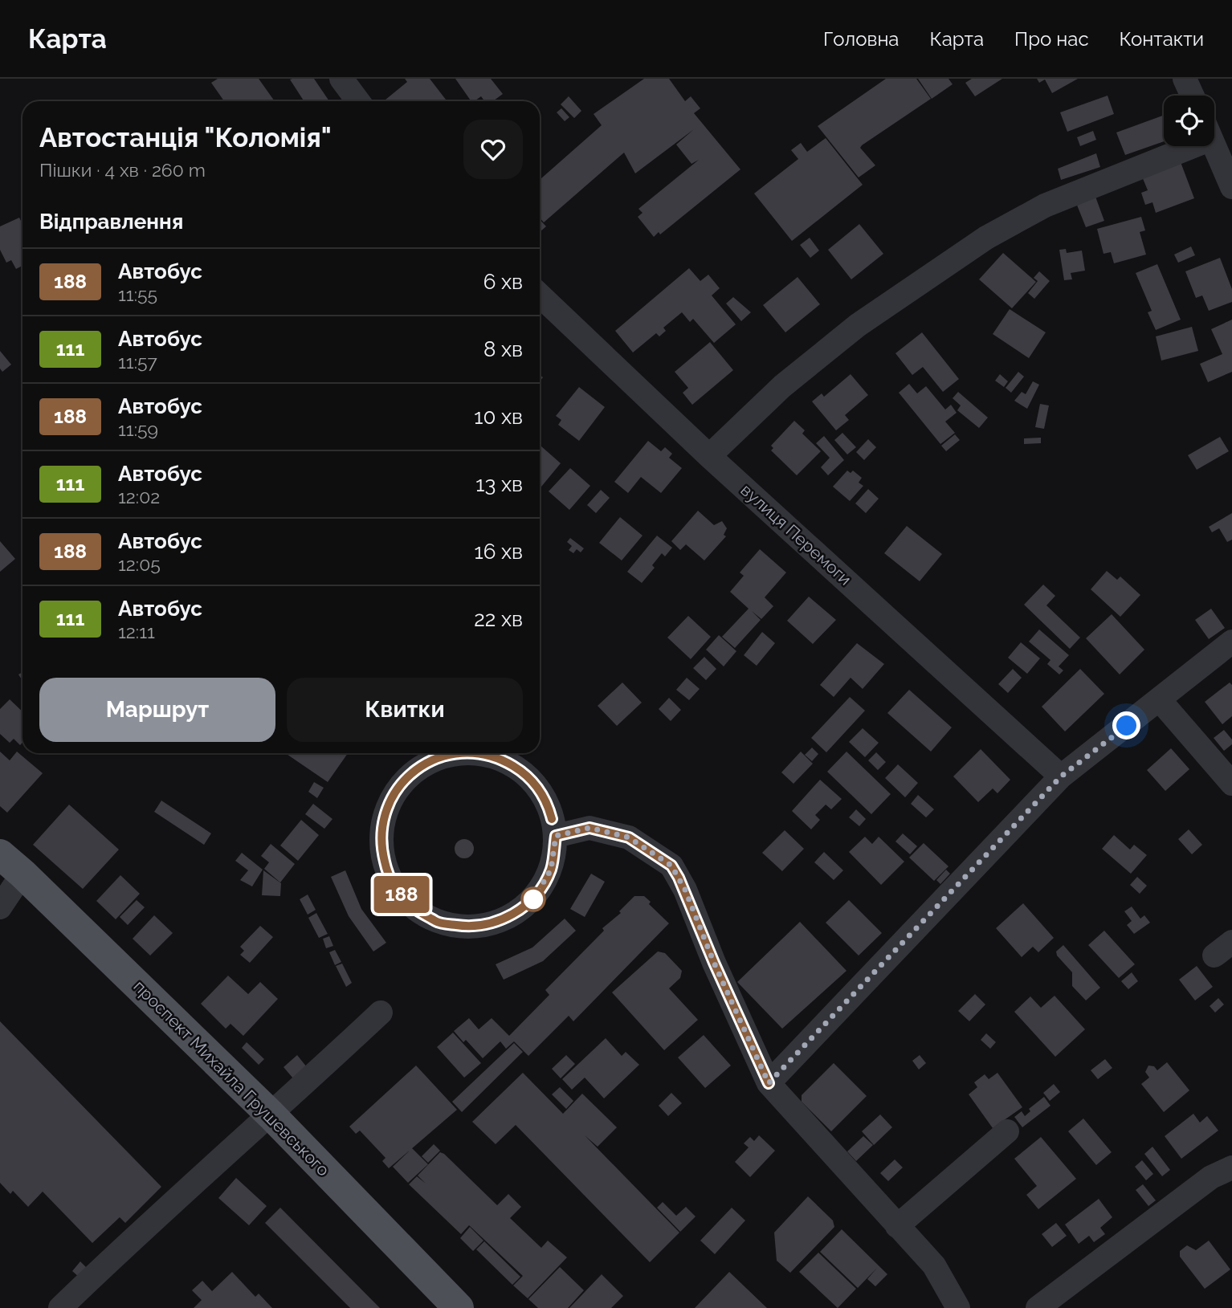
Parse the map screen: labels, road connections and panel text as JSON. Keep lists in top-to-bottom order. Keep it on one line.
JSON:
{"streets":{"main road":["проспект Михайла Грушевського"],"street":["вулиця Перемоги"]},"lines":["bus line 188"],"page":{"header":"Карта","nav":["Головна","Карта","Про нас","Контакти"],"on_map":"188","heading":[["Автостанція \"Коломія\"","Пішки · 4 хв · 260 m"],"Відправлення"],"list":[{"mark":"188","name":"Автобус","note":"11:55","value":"6 хв"},{"mark":"111","name":"Автобус","note":"11:57","value":"8 хв"},{"mark":"188","name":"Автобус","note":"11:59","value":"10 хв"},{"mark":"111","name":"Автобус","note":"12:02","value":"13 хв"},{"mark":"188","name":"Автобус","note":"12:05","value":"16 хв"},{"mark":"111","name":"Автобус","note":"12:11","value":"22 хв"}],"buttons":["Маршрут","Квитки"]}}
